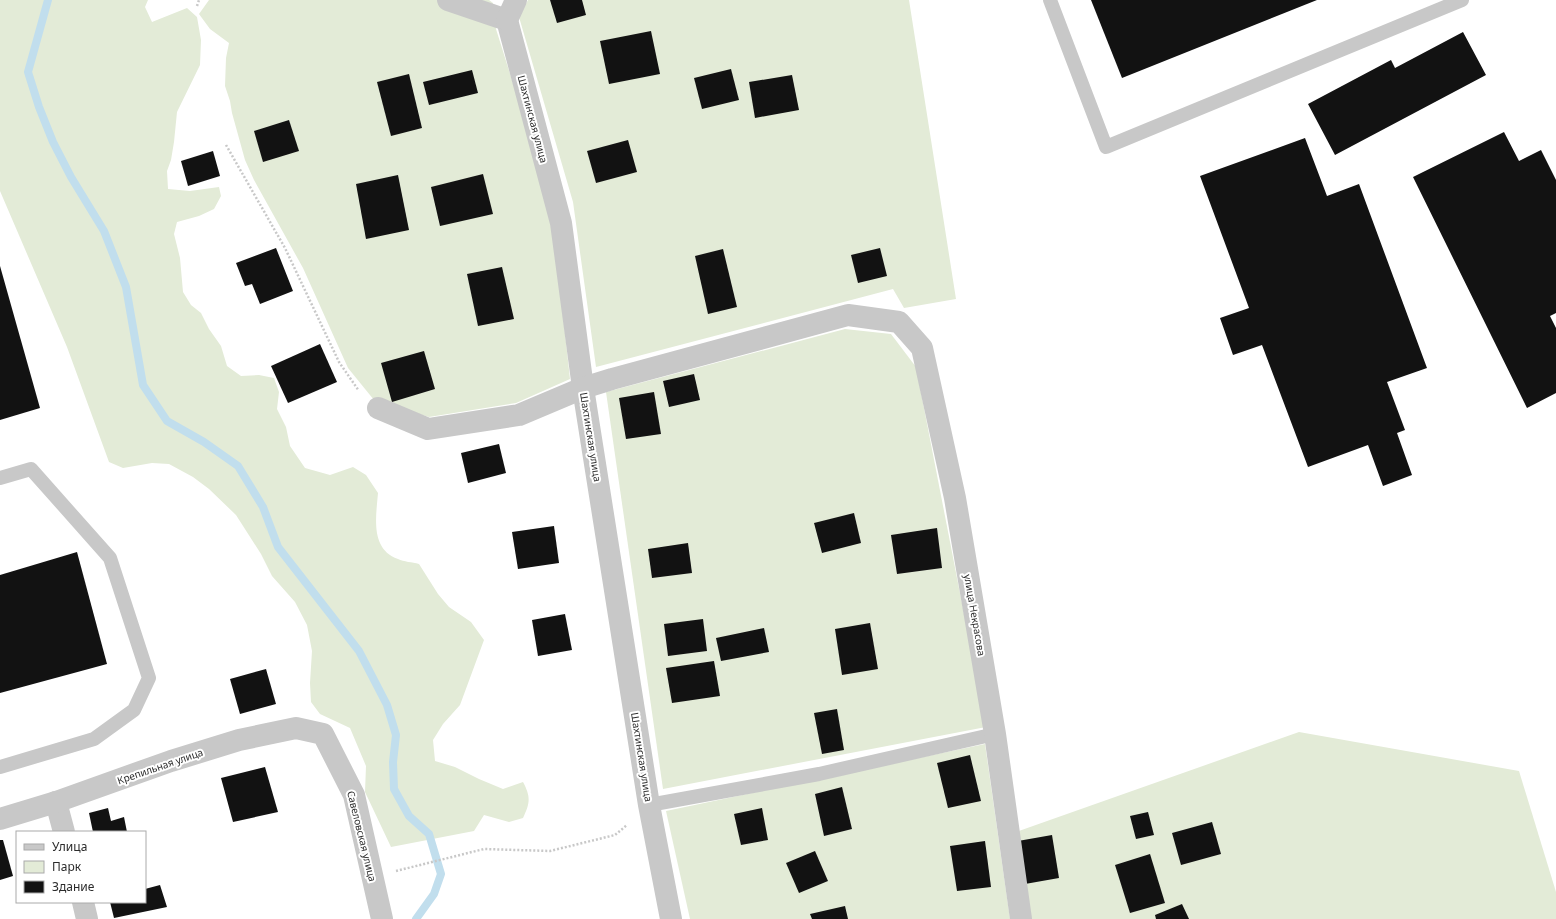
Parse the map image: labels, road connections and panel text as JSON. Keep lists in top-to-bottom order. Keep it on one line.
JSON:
{"streets":{"street":["Шахтинская улица","улица Некрасова","Крепильная улица","Савеловская улица"]},"crossings":[["Шахтинская улица","улица Некрасова"],["Крепильная улица","Савеловская улица"]],"legend":["Улица","Парк","Здание"]}
